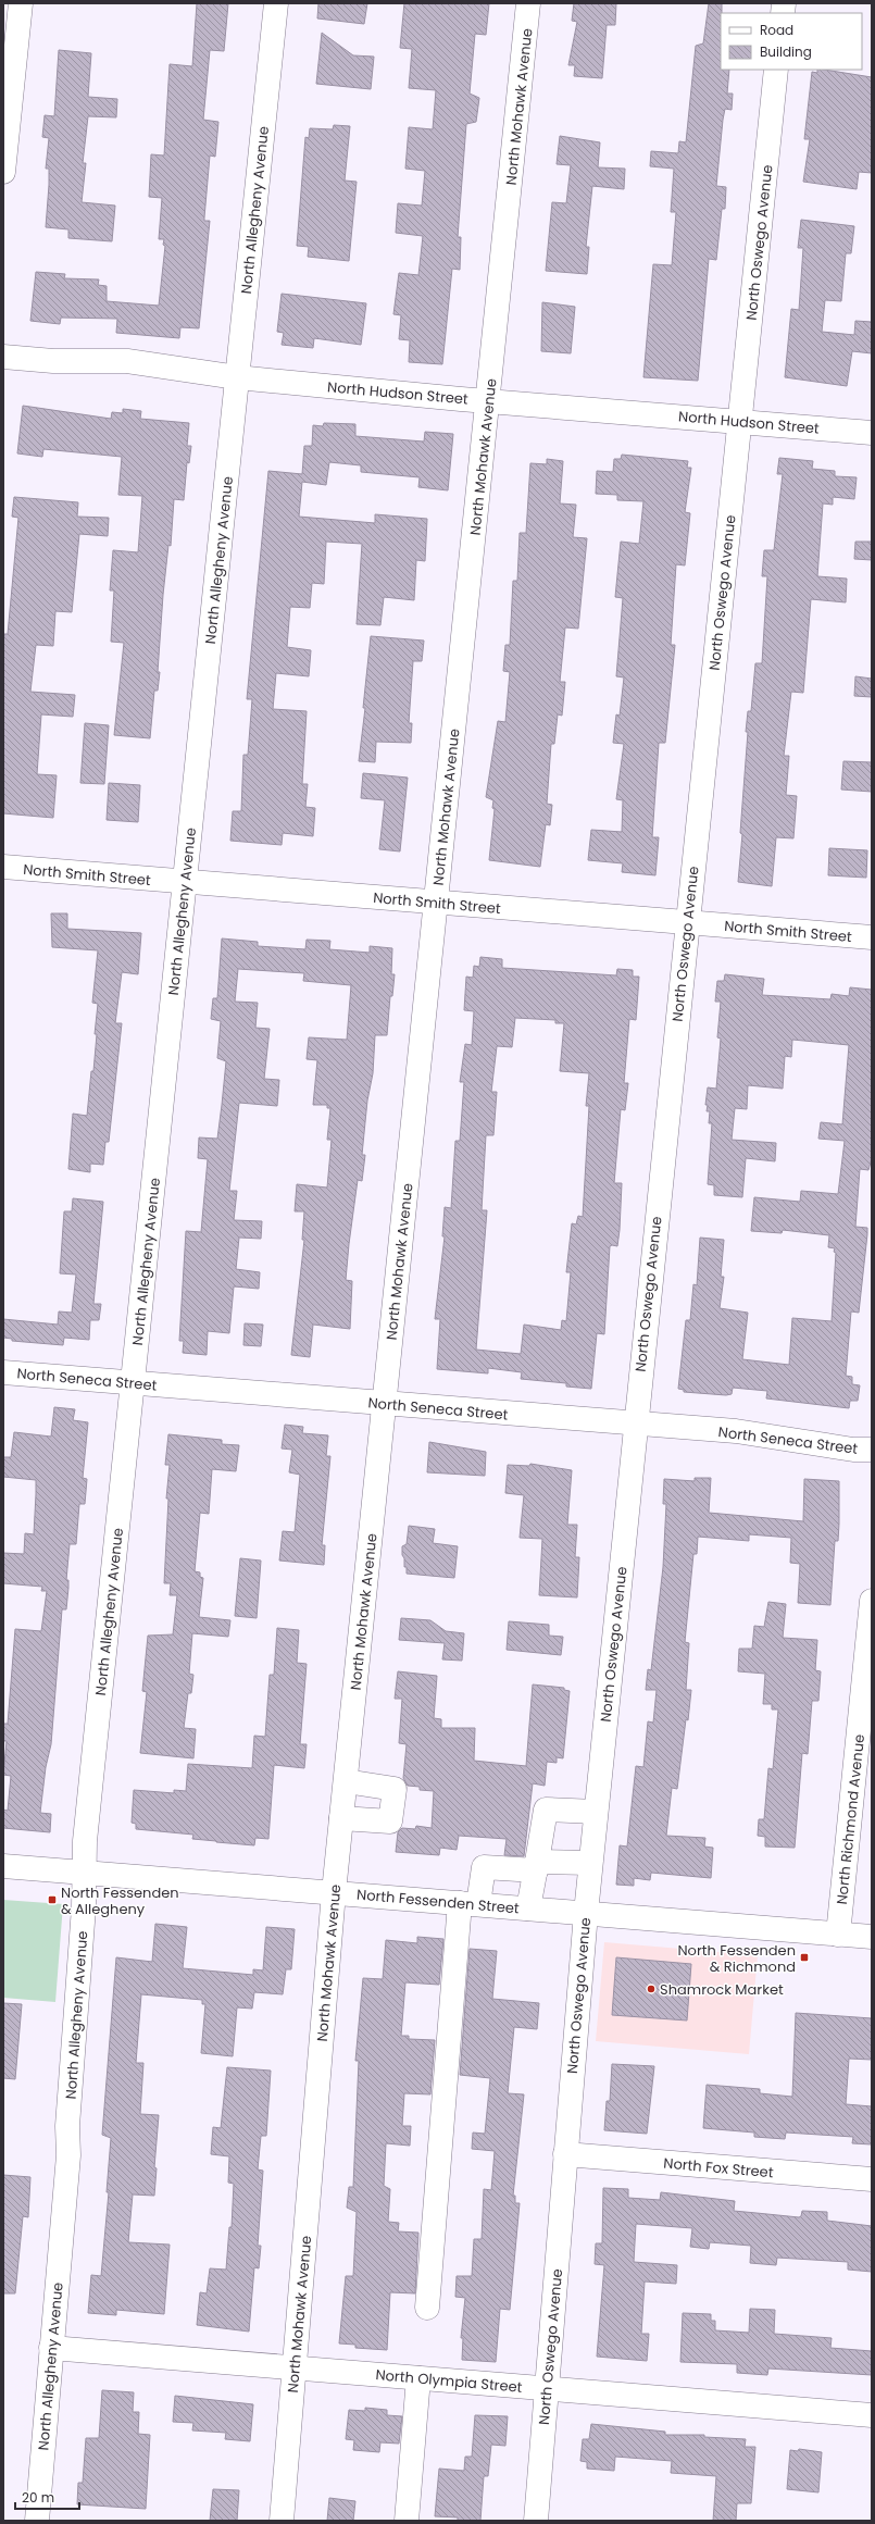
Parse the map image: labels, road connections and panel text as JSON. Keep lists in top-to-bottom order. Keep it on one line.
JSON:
{"streets":{"street":["North Mohawk Avenue","North Allegheny Avenue","North Oswego Avenue","North Hudson Street","North Smith Street","North Seneca Street","North Richmond Avenue","North Fessenden Street","North Fox Street","North Olympia Street"]},"crossings":[["North Mohawk Avenue","North Hudson Street"],["North Mohawk Avenue","North Smith Street"],["North Mohawk Avenue","North Seneca Street"],["North Mohawk Avenue","North Fessenden Street"],["North Mohawk Avenue","North Olympia Street"],["North Allegheny Avenue","North Hudson Street"],["North Allegheny Avenue","North Smith Street"],["North Allegheny Avenue","North Seneca Street"],["North Allegheny Avenue","North Fessenden Street"],["North Allegheny Avenue","North Olympia Street"],["North Oswego Avenue","North Hudson Street"],["North Oswego Avenue","North Smith Street"],["North Oswego Avenue","North Seneca Street"],["North Oswego Avenue","North Fessenden Street"],["North Oswego Avenue","North Fox Street"],["North Oswego Avenue","North Olympia Street"],["North Richmond Avenue","North Fessenden Street"]],"places":{"transit":["North Fessenden & Allegheny","North Fessenden & Richmond"],"other":["Shamrock Market"]},"legend":["Road","Building"],"scale_bar":"20 m"}
